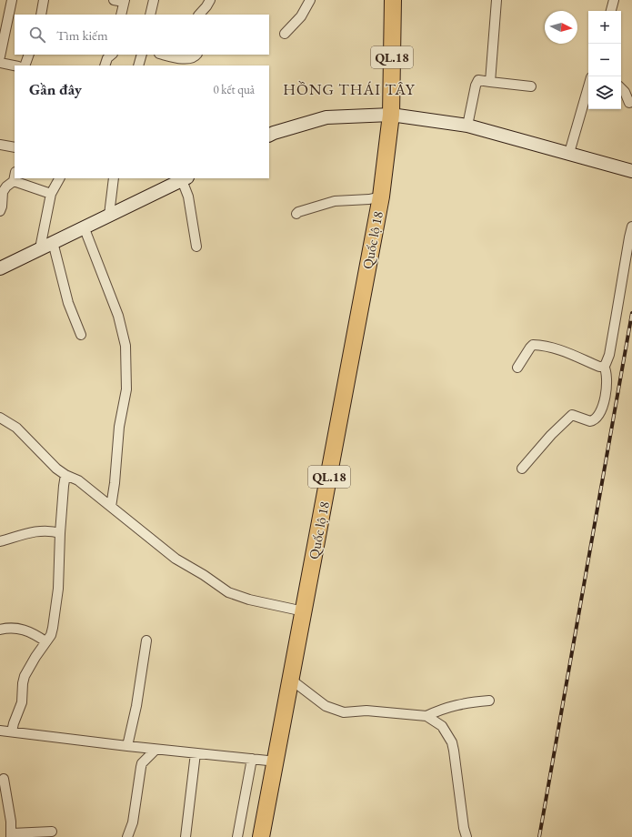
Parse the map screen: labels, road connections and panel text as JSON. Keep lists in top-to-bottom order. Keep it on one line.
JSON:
{"streets":{"highway":["QL.18","Quốc lộ 18"]},"crossings":[["QL.18","Quốc lộ 18"]],"districts":["HỒNG THÁI TÂY"],"north":"right","page":{"map_buttons":["+","−"],"search":"Tìm kiếm","heading":["Gần đây","0 kết quả"]}}
